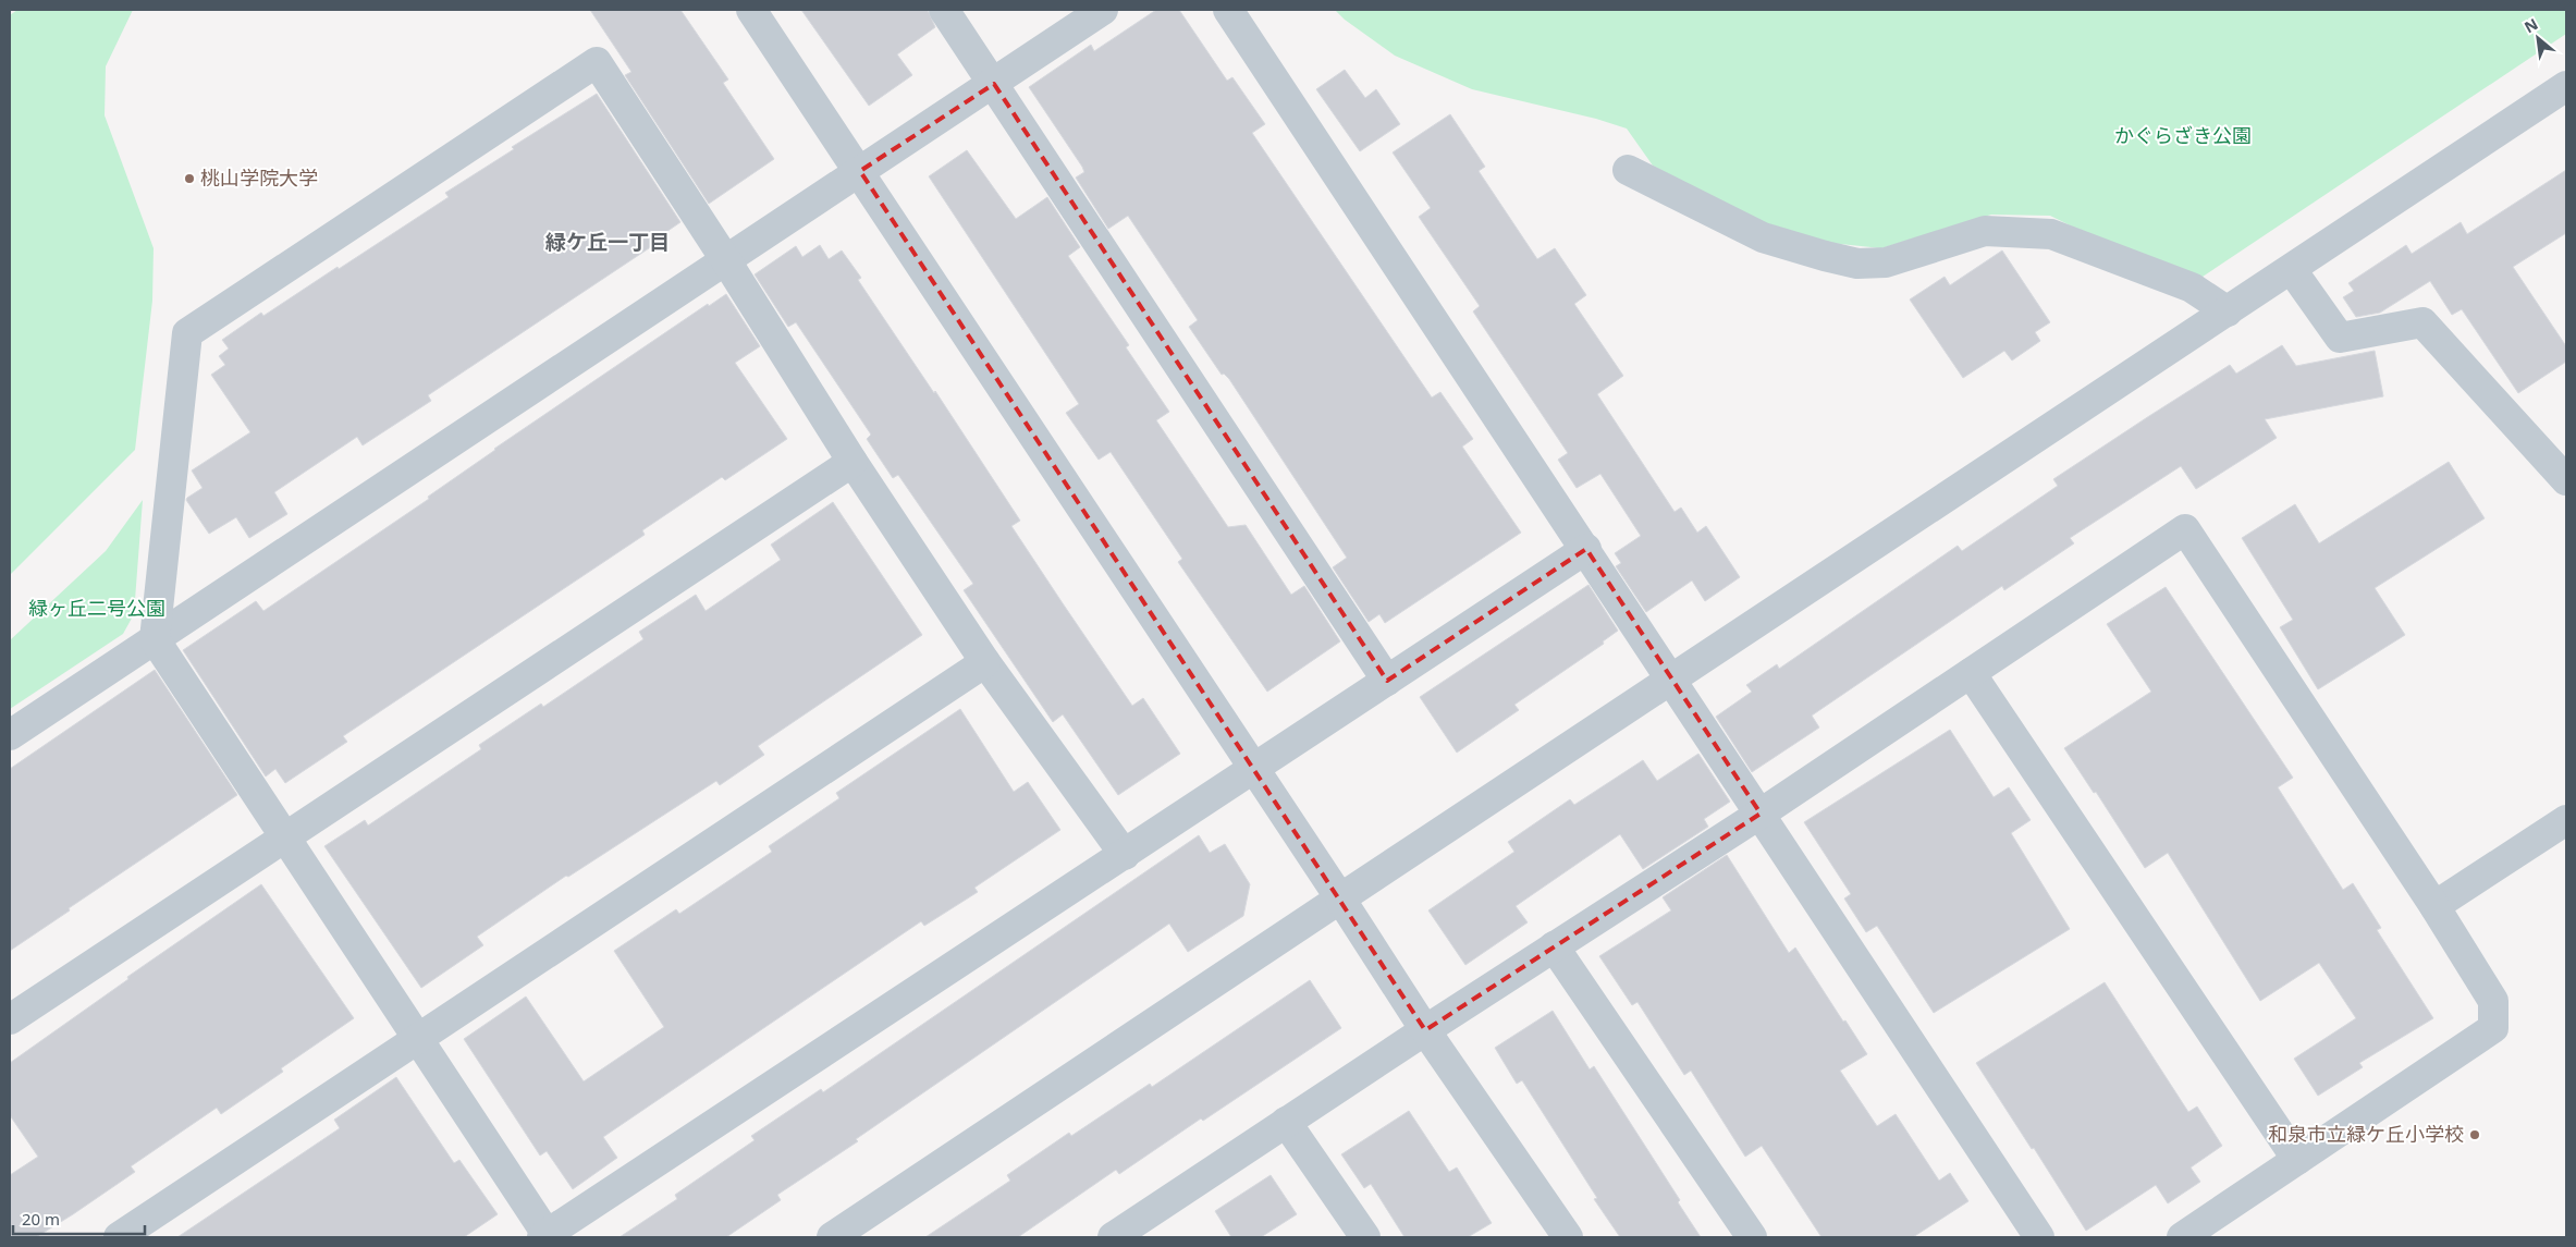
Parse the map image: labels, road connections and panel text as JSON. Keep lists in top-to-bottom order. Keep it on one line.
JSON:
{"districts":["緑ケ丘一丁目"],"parks":["かぐらざき公園","緑ヶ丘二号公園"],"places":["桃山学院大学","和泉市立緑ケ丘小学校"],"scale_bar":"20 m","north":"top left"}
